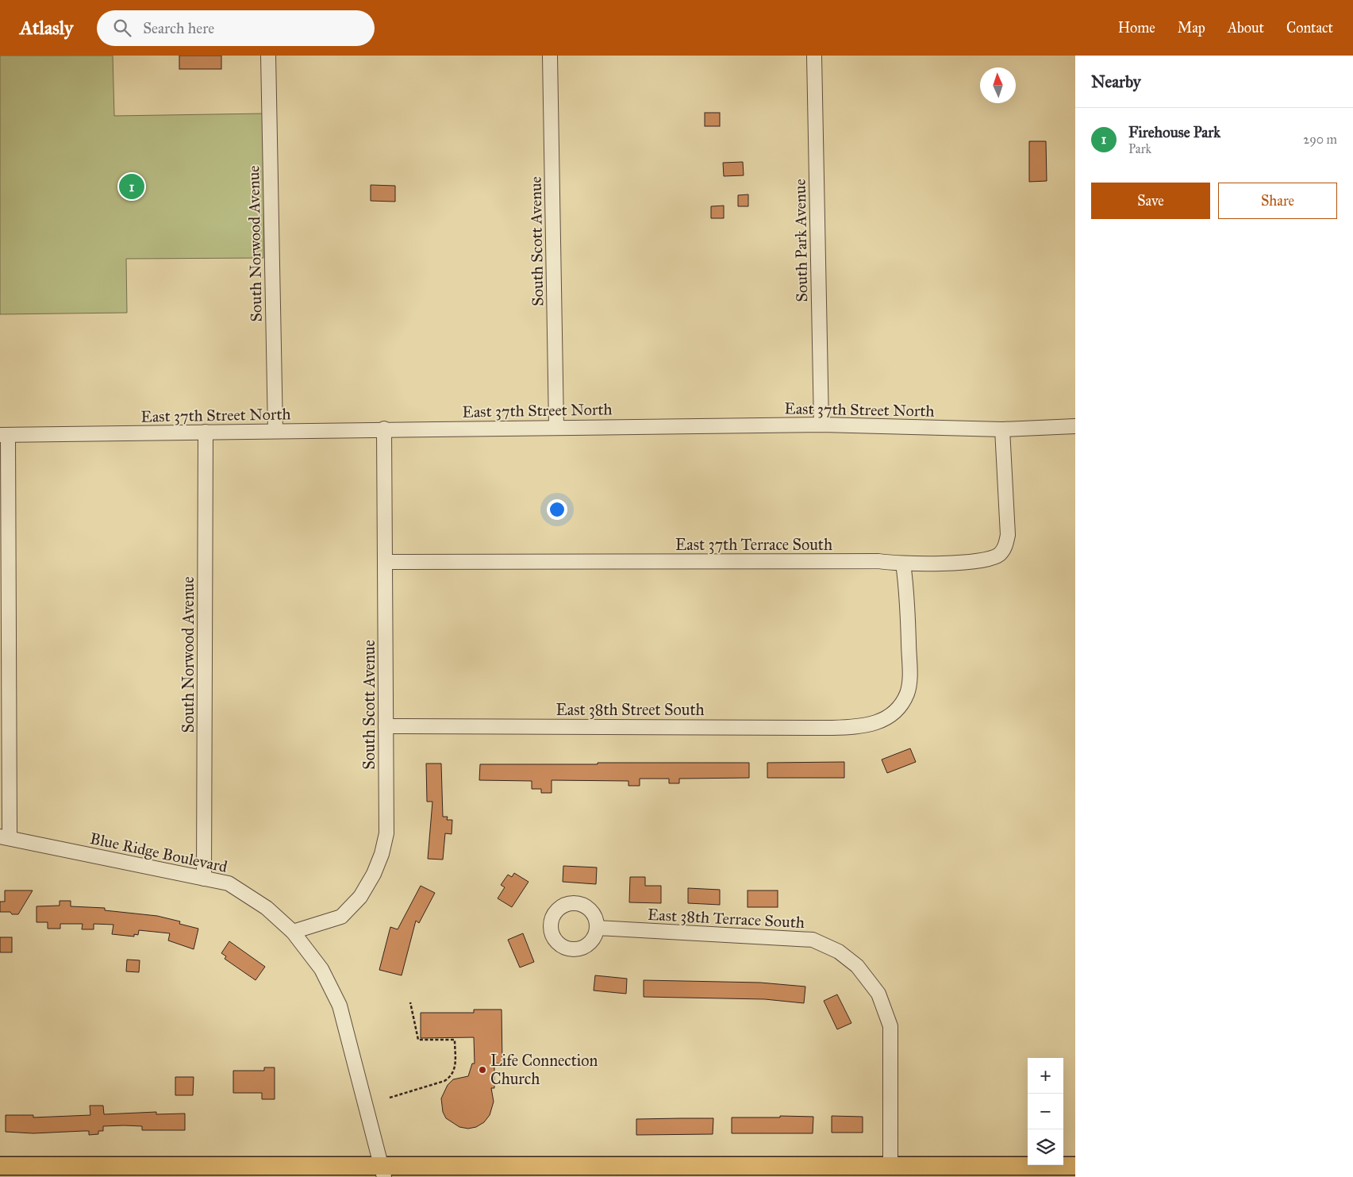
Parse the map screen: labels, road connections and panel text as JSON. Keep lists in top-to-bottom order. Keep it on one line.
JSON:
{"streets":{"street":["South Park Avenue","South Scott Avenue","South Norwood Avenue","East 37th Street North","East 37th Terrace South","East 38th Street South","Blue Ridge Boulevard","East 38th Terrace South"]},"crossings":[["South Park Avenue","East 37th Street North"],["South Scott Avenue","East 37th Street North"],["South Scott Avenue","East 37th Terrace South"],["South Scott Avenue","East 38th Street South"],["South Scott Avenue","Blue Ridge Boulevard"],["South Norwood Avenue","East 37th Street North"],["South Norwood Avenue","Blue Ridge Boulevard"],["East 37th Street North","East 37th Terrace South"],["East 37th Terrace South","East 38th Street South"]],"places":["Life Connection Church"],"north":"top","page":{"header":"Atlasly","search":"Search here","nav":["Home","Map","About","Contact"],"heading":"Nearby","list":[{"mark":"1","name":"Firehouse Park","note":"Park","value":"290 m"}],"buttons":["Save","Share"],"pins":"1","map_buttons":["+","−"]}}
